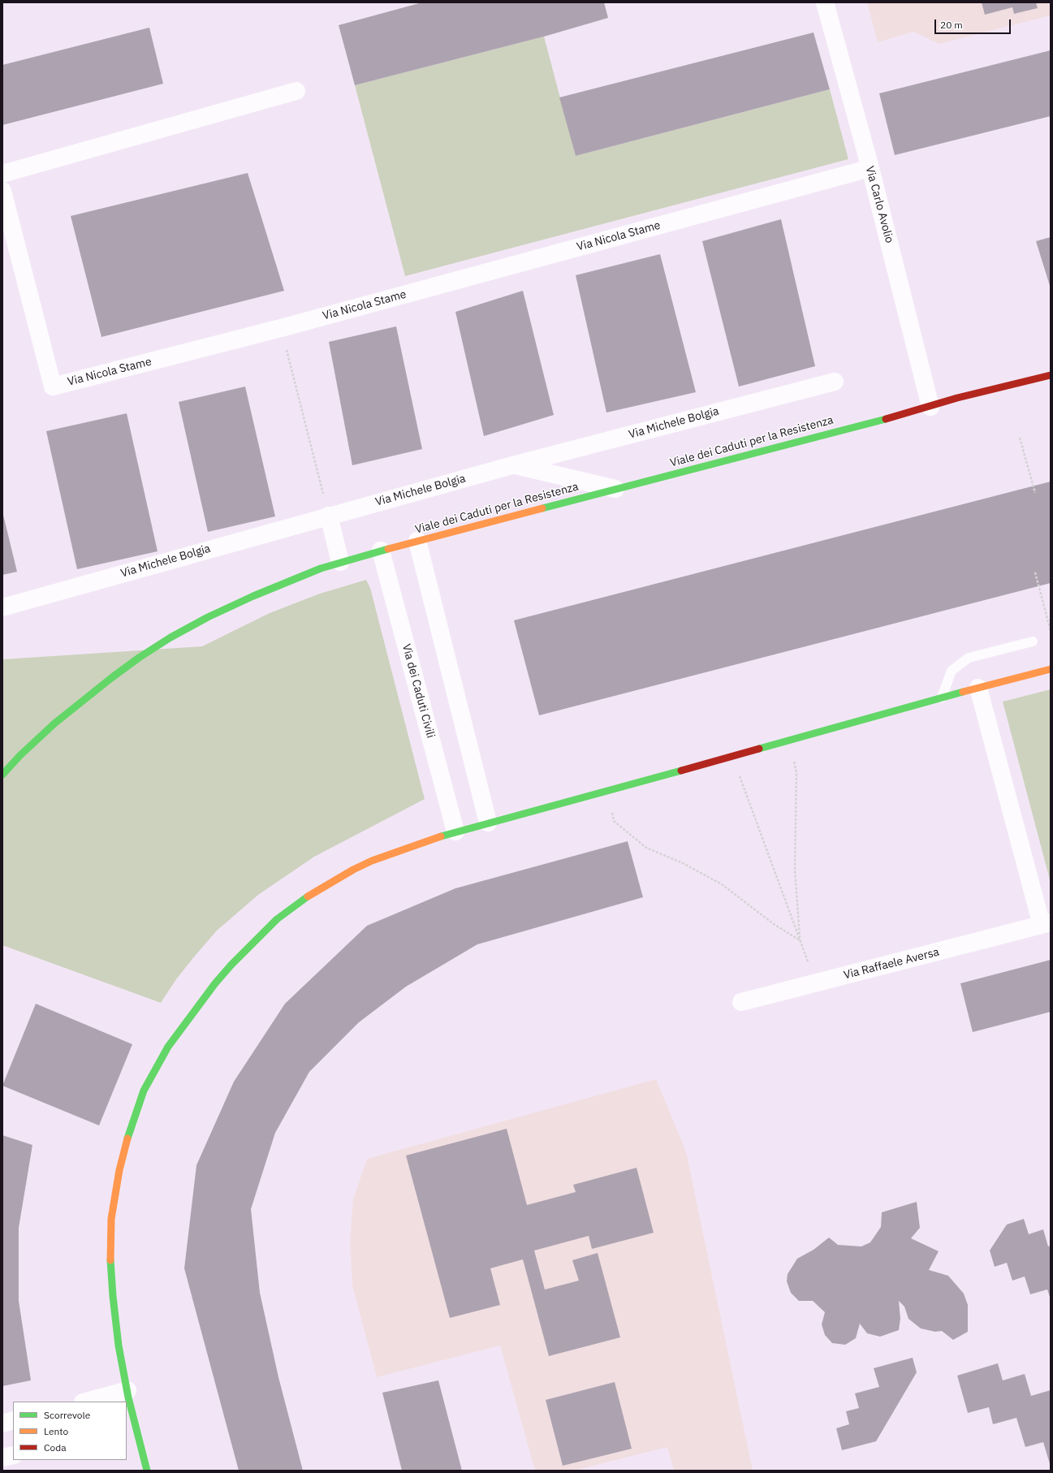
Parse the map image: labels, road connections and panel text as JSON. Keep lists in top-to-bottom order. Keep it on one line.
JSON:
{"streets":{"street":["Via Carlo Avolio","Via Nicola Stame","Via Michele Bolgia","Viale dei Caduti per la Resistenza","Via dei Caduti Civili","Via Raffaele Aversa"]},"crossings":[["Via Carlo Avolio","Via Nicola Stame"],["Via Carlo Avolio","Viale dei Caduti per la Resistenza"],["Via Michele Bolgia","Viale dei Caduti per la Resistenza"],["Viale dei Caduti per la Resistenza","Via dei Caduti Civili"]],"legend":["Scorrevole","Lento","Coda"],"scale_bar":"20 m"}
